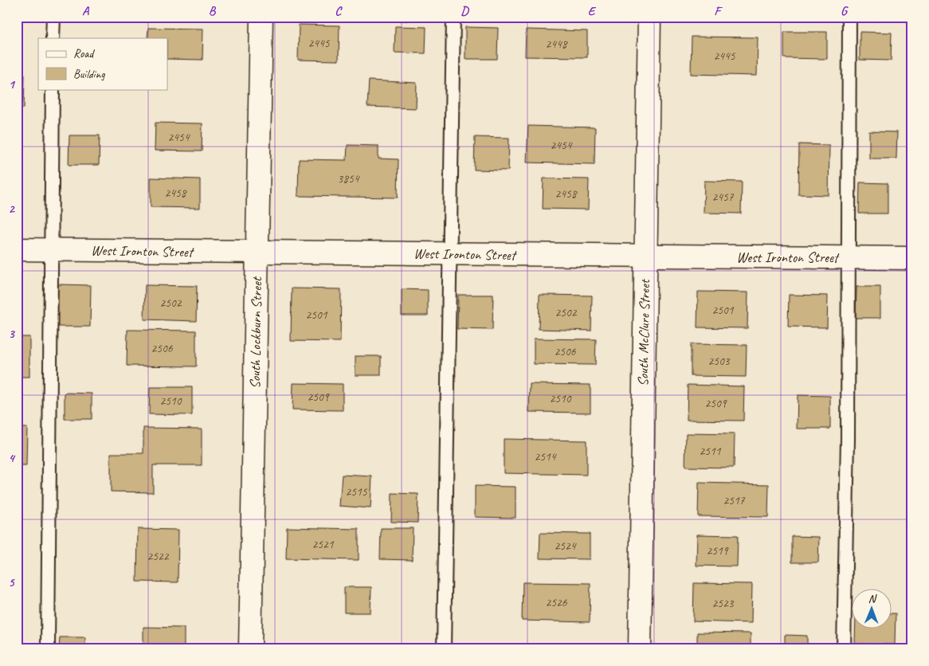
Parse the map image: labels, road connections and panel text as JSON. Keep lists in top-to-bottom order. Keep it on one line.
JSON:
{"streets":{"street":["West Ironton Street","South Lockburn Street","South McClure Street"]},"crossings":[["West Ironton Street","South Lockburn Street"],["West Ironton Street","South McClure Street"]],"house_numbers":["2445","2448","2445","2454","2454","3854","2458","2458","2457","2502","2501","2502","2501","2506","2506","2503","2509","2510","2510","2509","2511","2514","2515","2517","2521","2524","2519","2522","2526","2523"],"legend":["Road","Building"],"north":"top","grid":{"columns":["A","B","C","D","E","F","G"],"rows":["1","2","3","4","5"]}}
